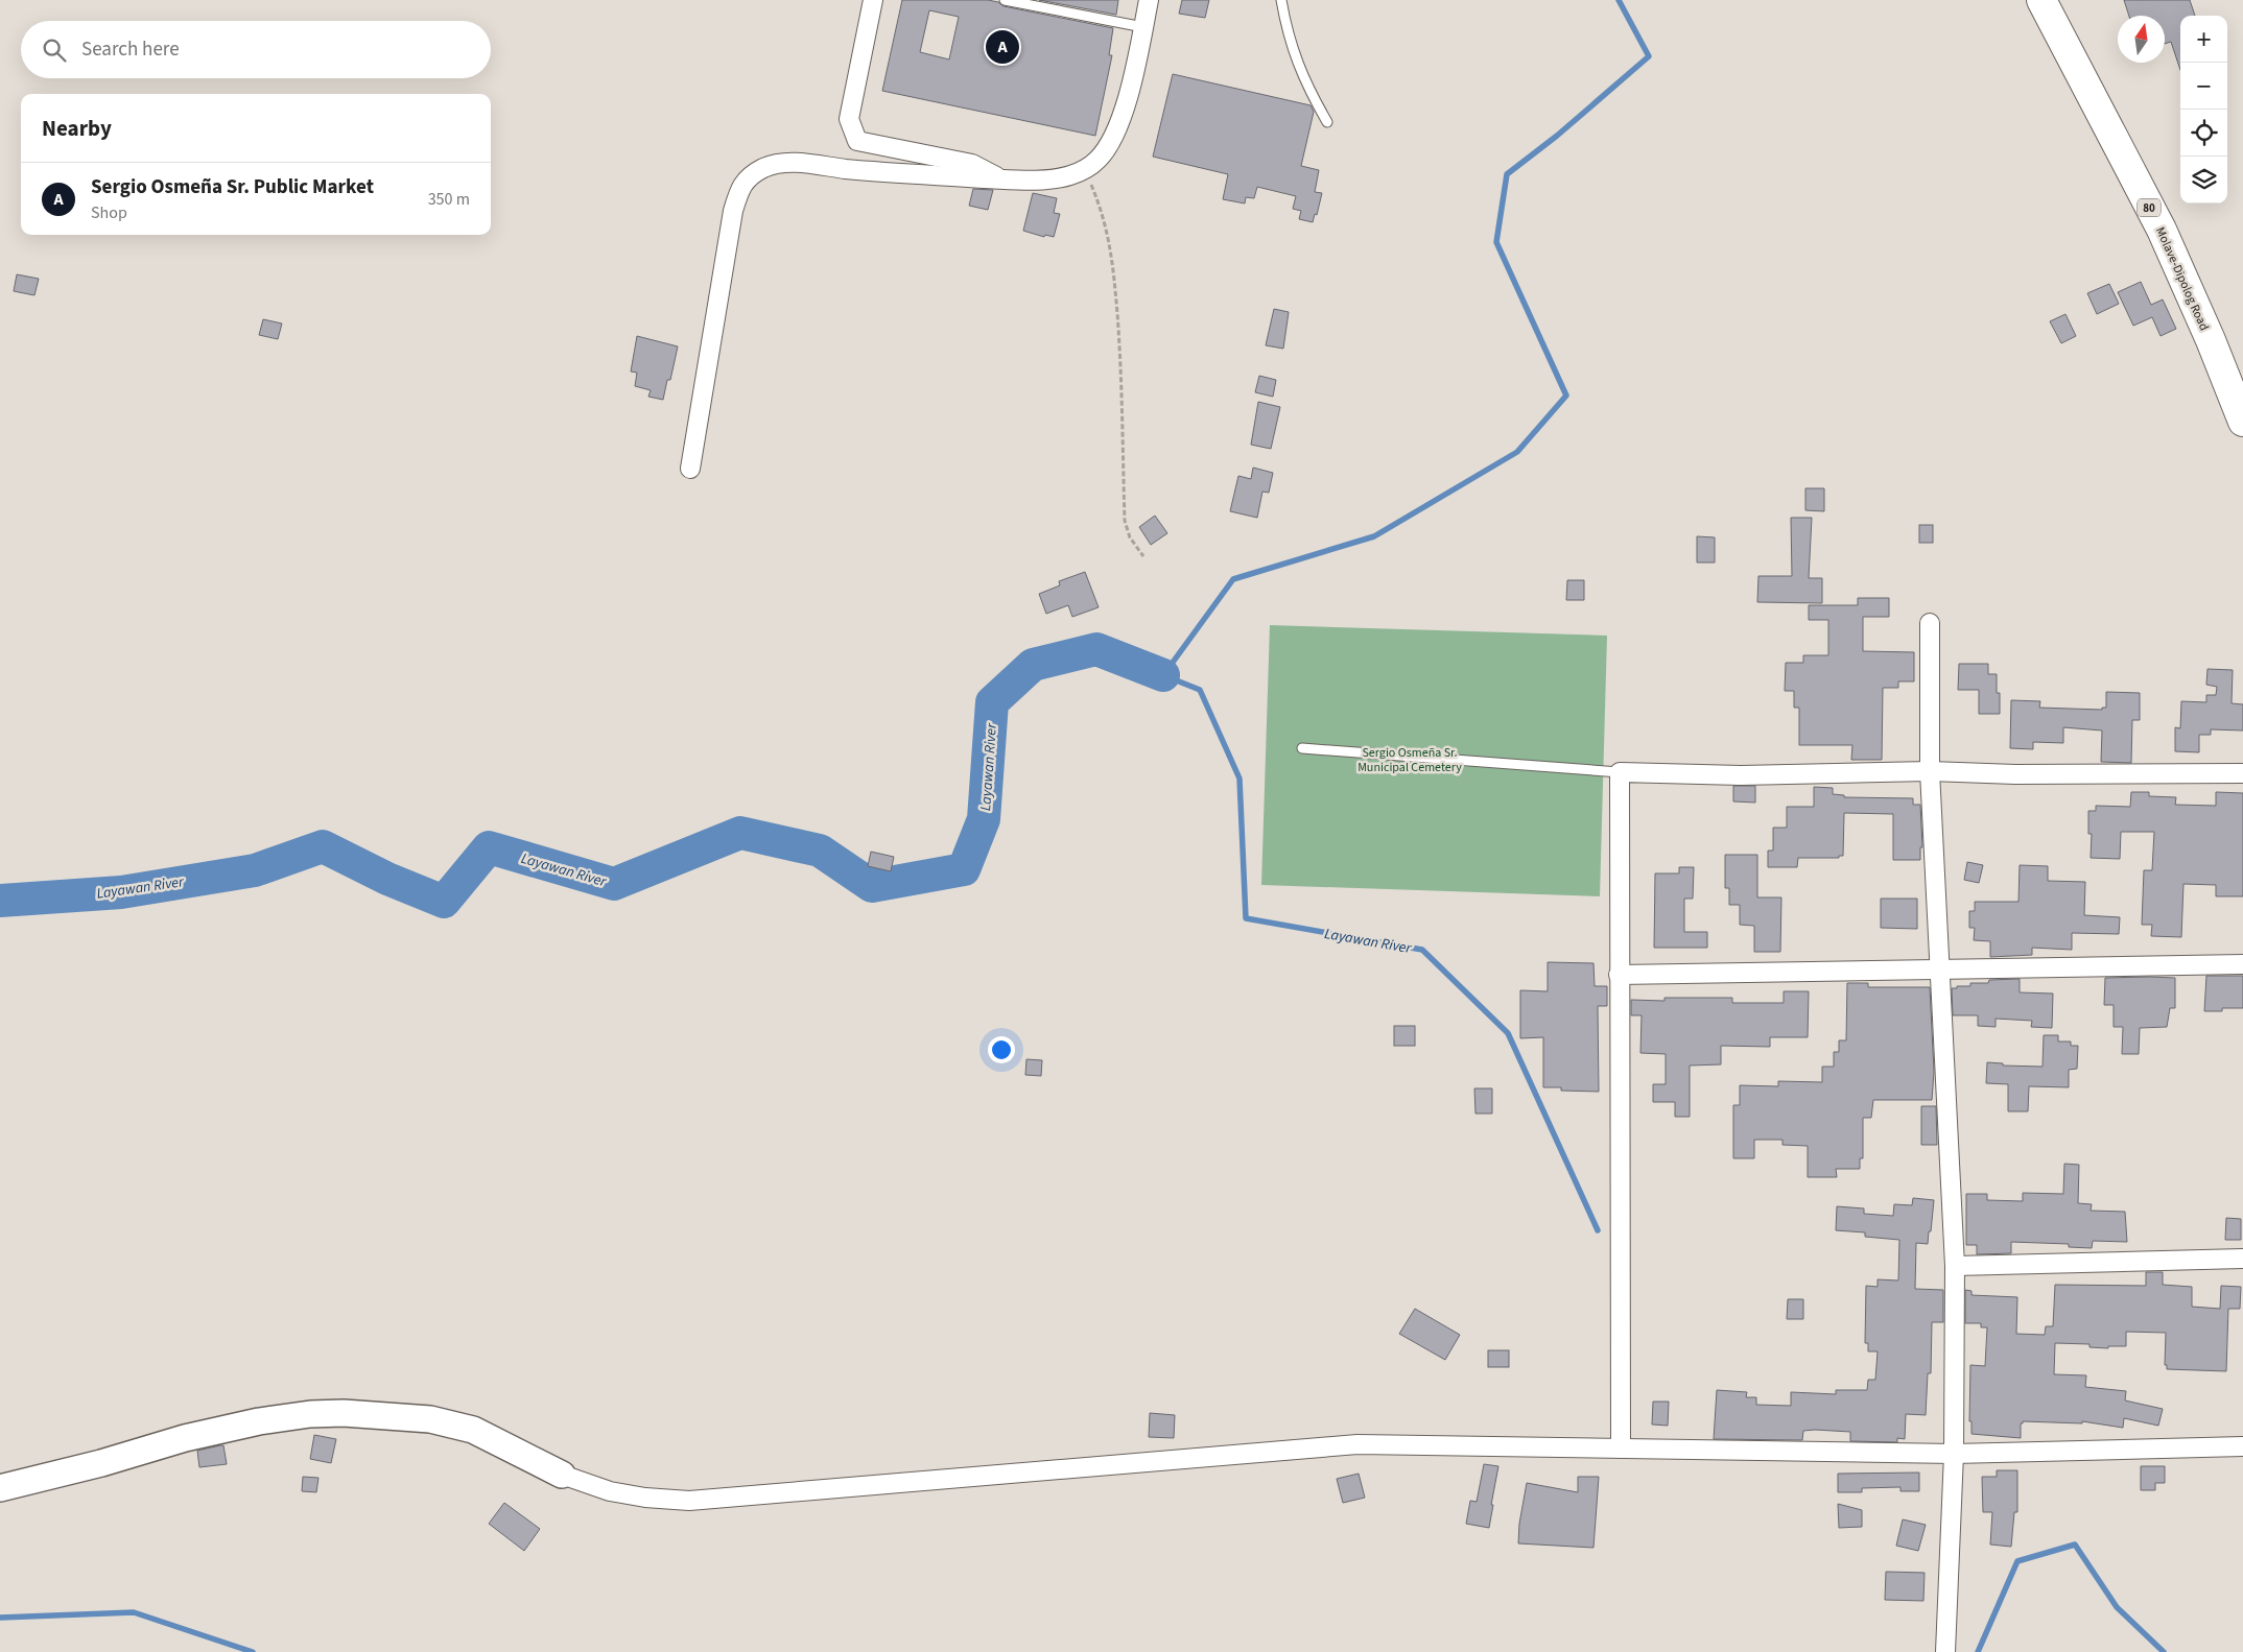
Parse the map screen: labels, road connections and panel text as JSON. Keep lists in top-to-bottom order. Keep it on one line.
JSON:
{"streets":{"highway":["80","Molave-Dipolog Road"]},"water":["Layawan River"],"parks":["Sergio Osmeña Sr. Municipal Cemetery"],"north":"top","page":{"map_buttons":["+","−"],"search":"Search here","pins":"A","heading":"Nearby","list":[{"mark":"A","name":"Sergio Osmeña Sr. Public Market","note":"Shop","value":"350 m"}]}}
